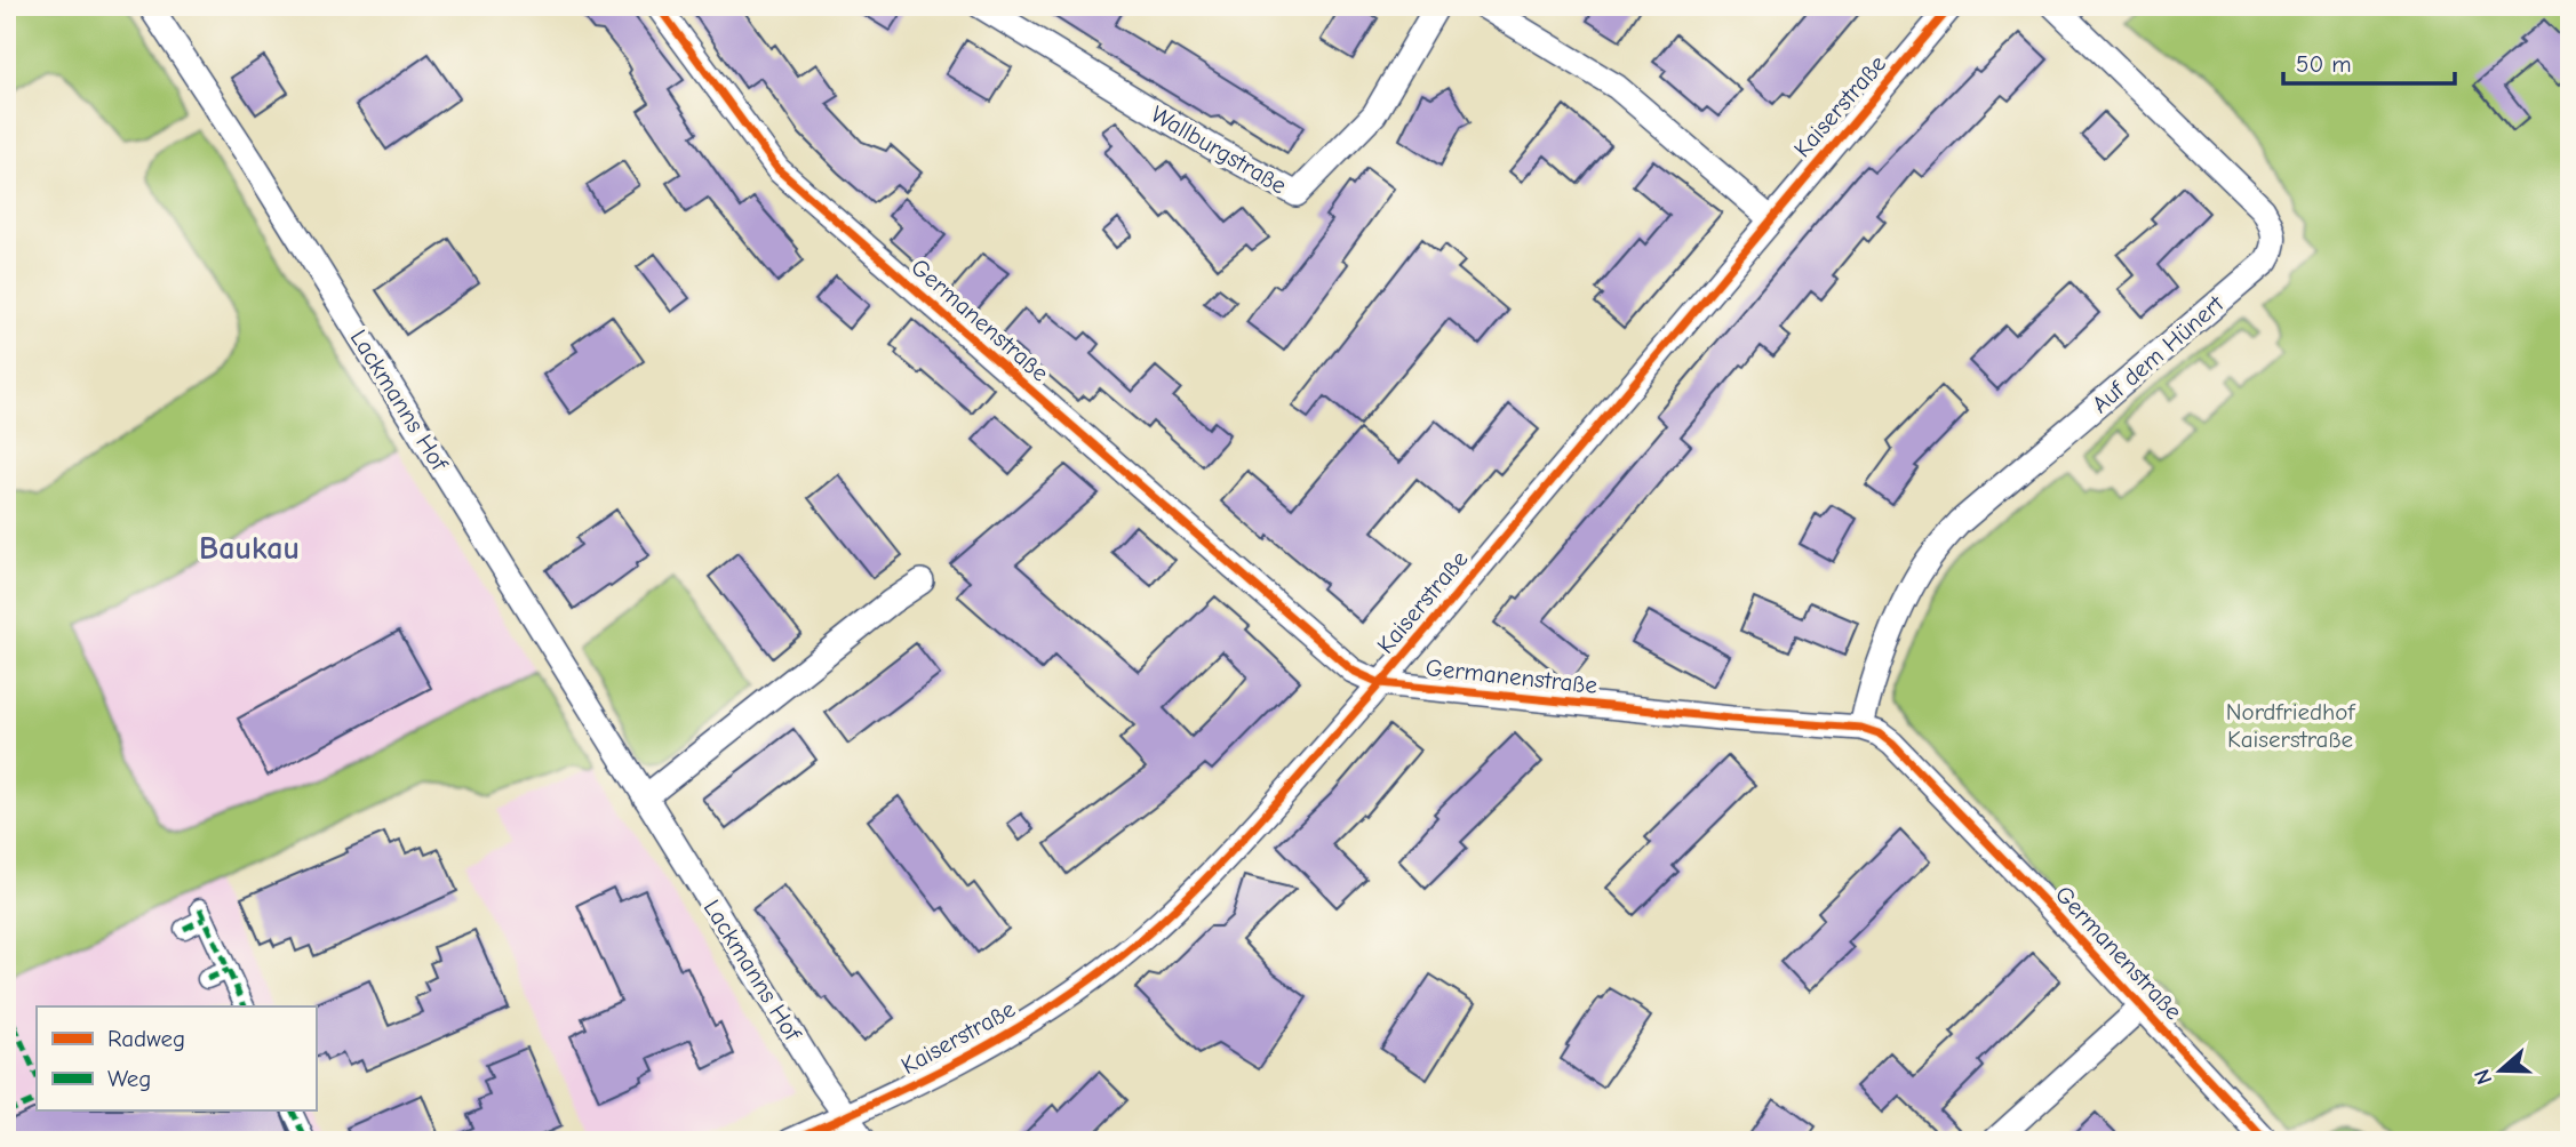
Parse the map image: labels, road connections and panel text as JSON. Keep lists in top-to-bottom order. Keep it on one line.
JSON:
{"streets":{"street":["Kaiserstraße","Wallburgstraße","Germanenstraße","Auf dem Hünert","Lackmanns Hof"]},"crossings":[["Kaiserstraße","Germanenstraße"],["Kaiserstraße","Lackmanns Hof"],["Germanenstraße","Auf dem Hünert"]],"districts":["Baukau"],"parks":["Nordfriedhof Kaiserstraße"],"legend":["Radweg","Weg"],"scale_bar":"50 m","north":"left"}
